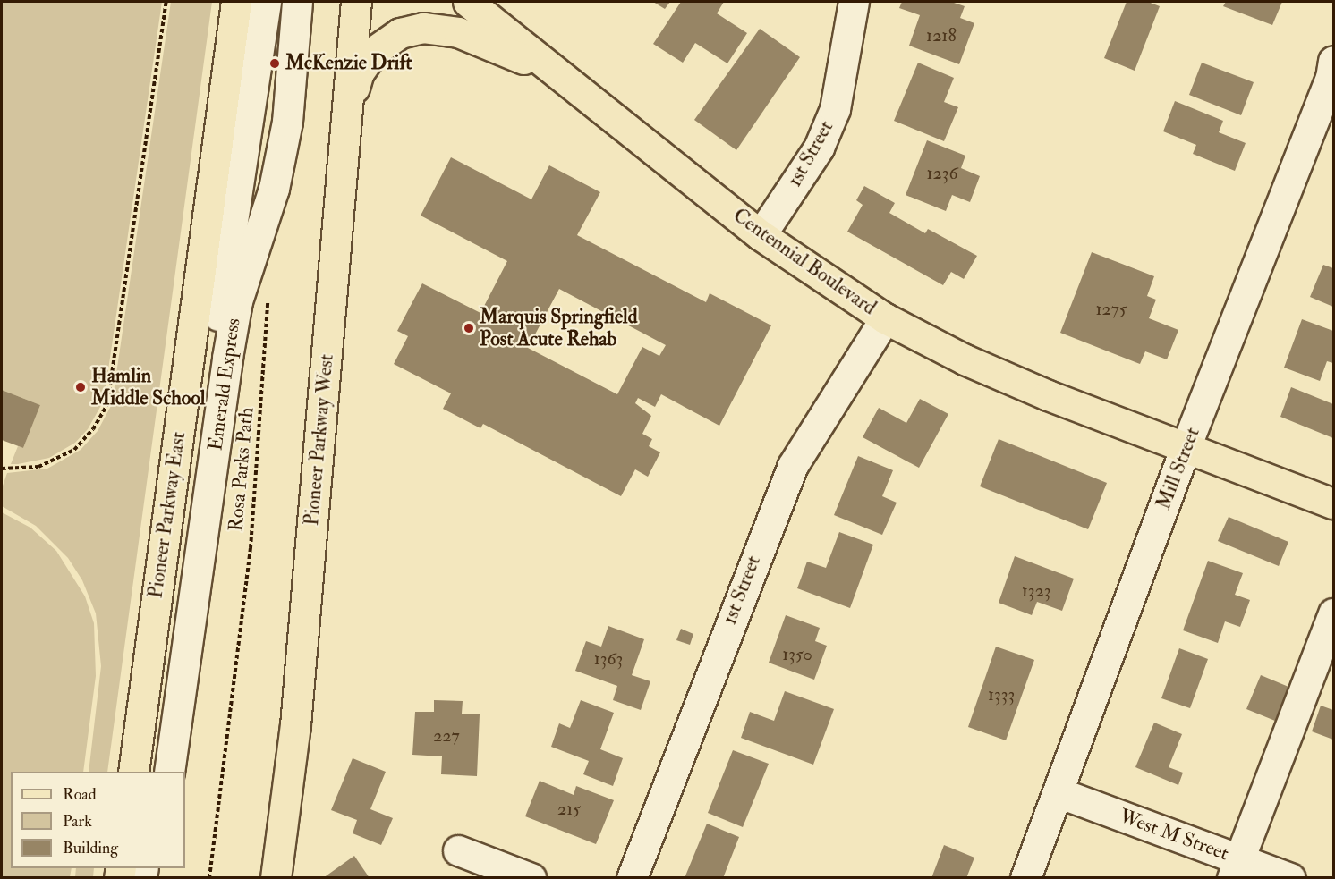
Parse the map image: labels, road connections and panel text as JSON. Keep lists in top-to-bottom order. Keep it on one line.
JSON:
{"streets":{"main road":["Centennial Boulevard","Pioneer Parkway West","Pioneer Parkway East"],"street":["1st Street","Emerald Express","Mill Street","West M Street"],"path":["Rosa Parks Path"]},"crossings":[["1st Street","Centennial Boulevard"],["Centennial Boulevard","Mill Street"],["Mill Street","West M Street"]],"places":["McKenzie Drift","Marquis Springfield Post Acute Rehab","Hamlin Middle School"],"house_numbers":["1218","1236","1275","1323","1350","1363","1333","227","215"],"legend":["Road","Park","Building"]}
